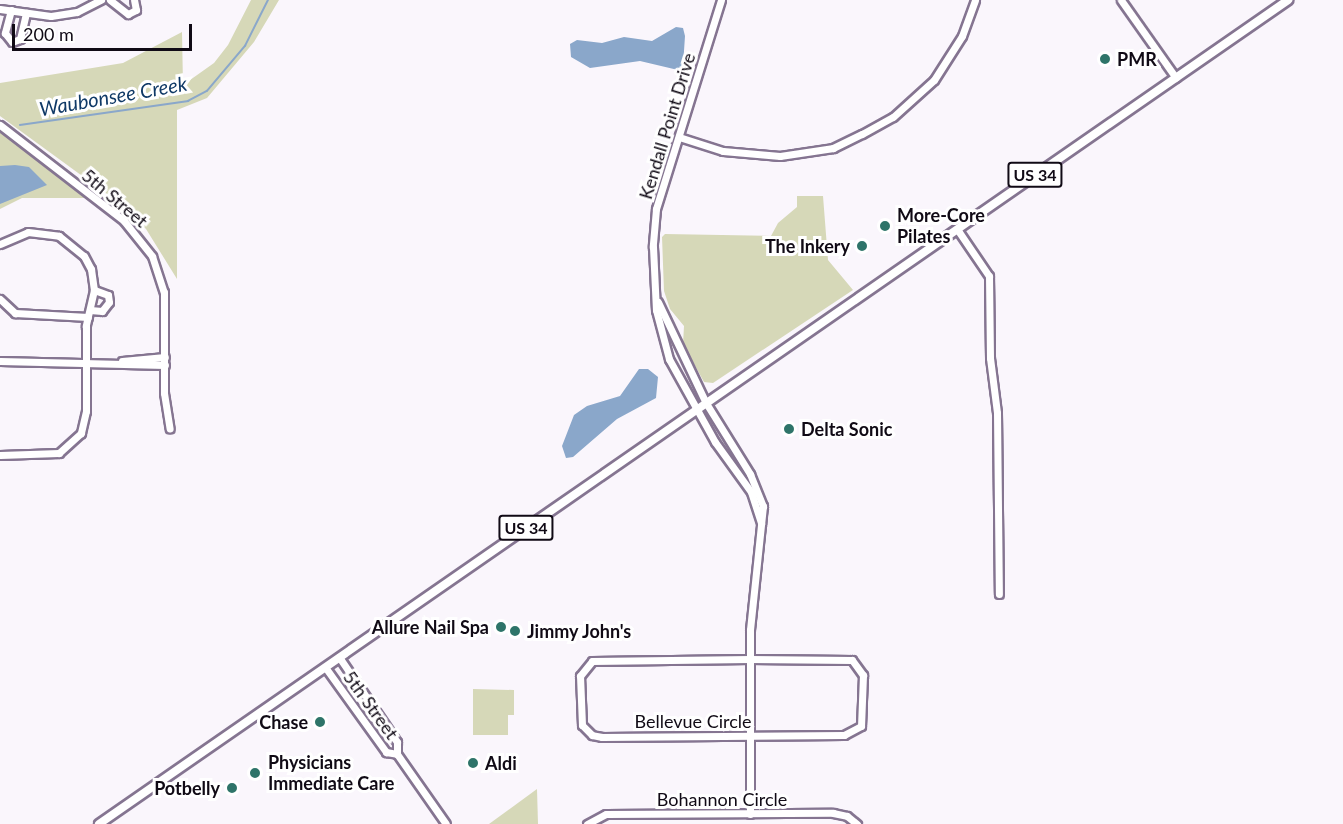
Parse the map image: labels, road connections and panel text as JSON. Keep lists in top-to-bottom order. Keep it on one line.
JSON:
{"streets":{"main road":["US 34"],"street":["Kendall Point Drive","5th Street","Bellevue Circle","Bohannon Circle"]},"crossings":[["Kendall Point Drive","US 34"],["Kendall Point Drive","Bellevue Circle"],["Kendall Point Drive","Bohannon Circle"],["US 34","5th Street"]],"water":["Waubonsee Creek"],"places":["PMR","More-Core Pilates","The Inkery","Delta Sonic","Allure Nail Spa","Jimmy John's","Chase","Aldi","Physicians Immediate Care","Potbelly"],"scale_bar":"200 m"}
